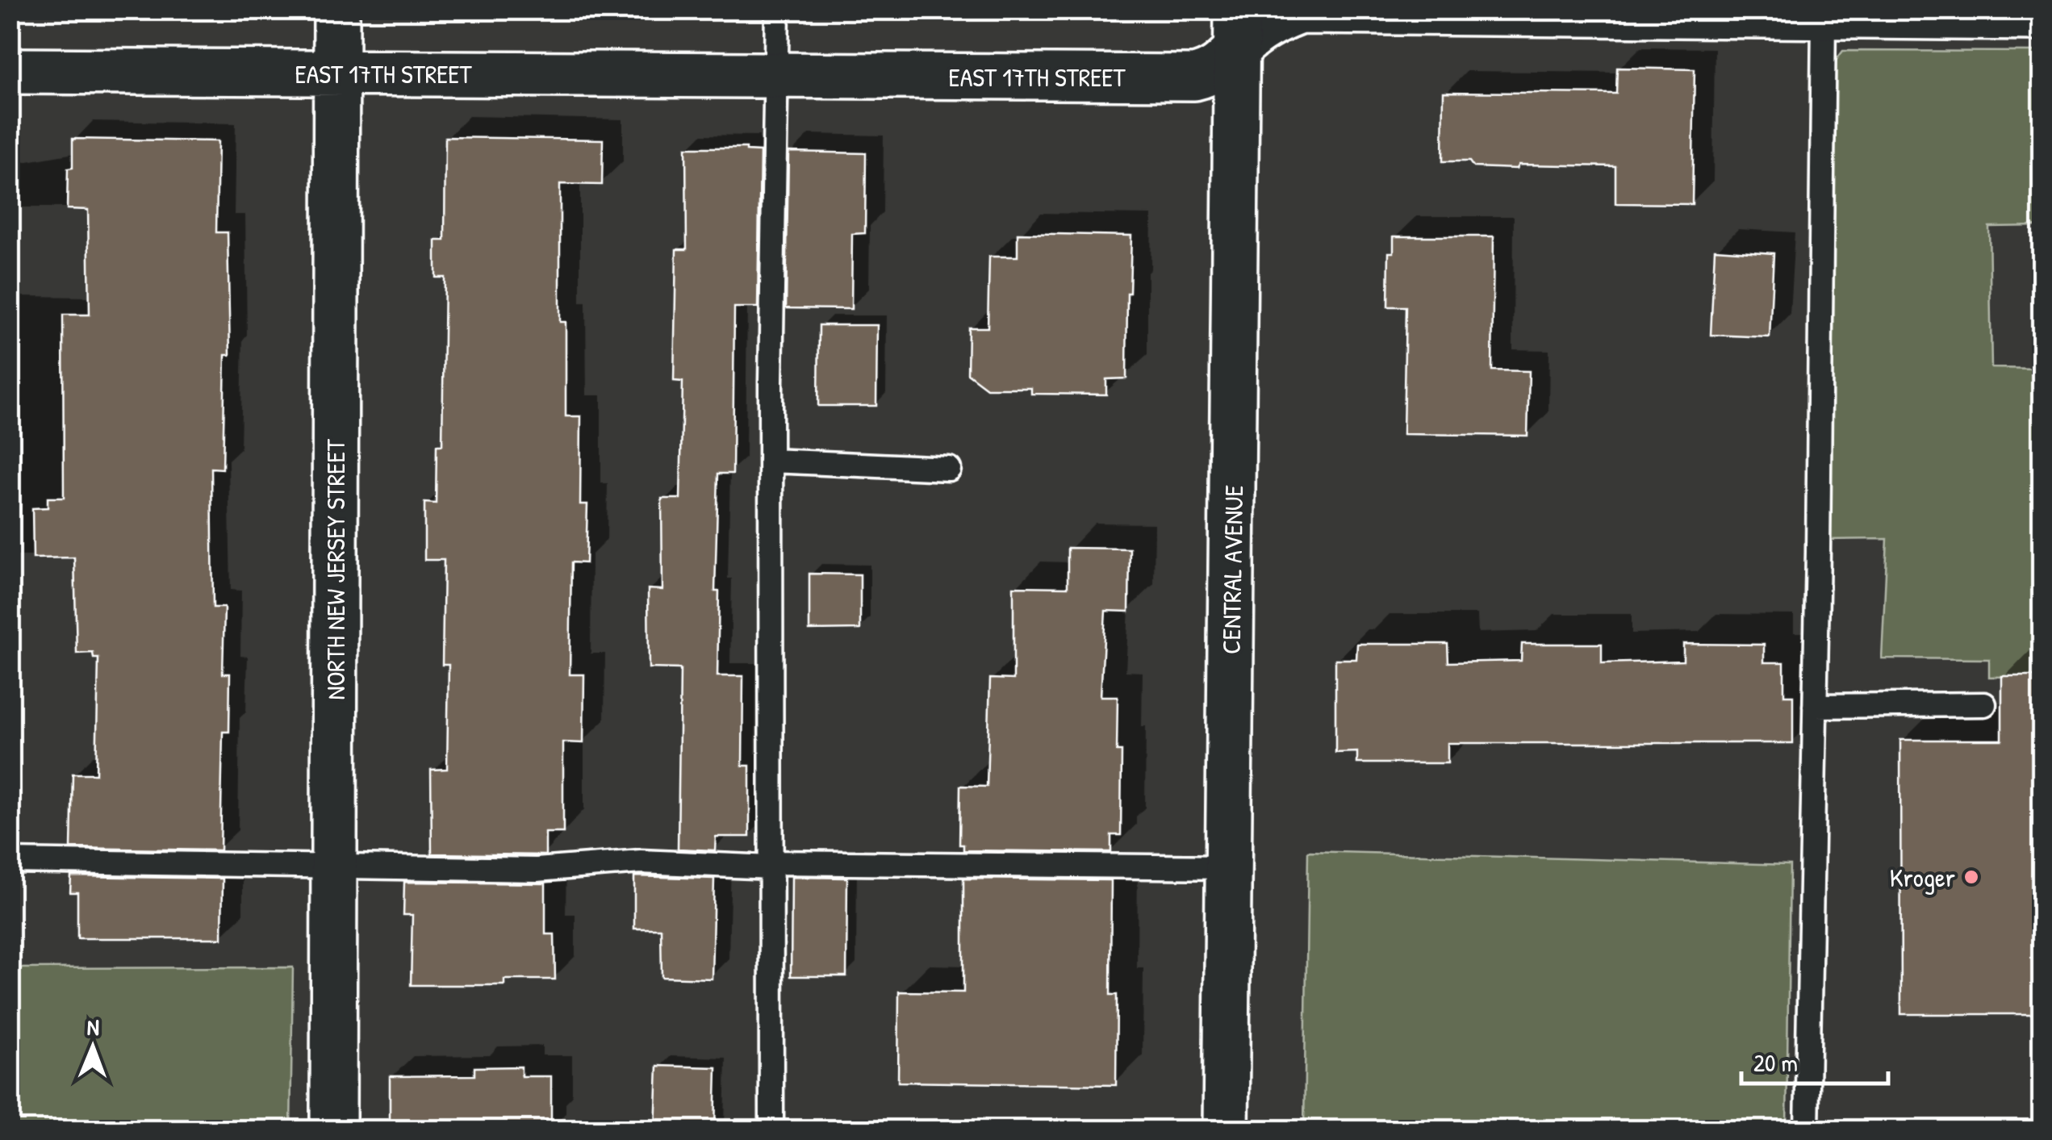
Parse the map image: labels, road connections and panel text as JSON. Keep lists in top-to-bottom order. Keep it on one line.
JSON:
{"streets":{"street":["EAST 17TH STREET","NORTH NEW JERSEY STREET","CENTRAL AVENUE"]},"crossings":[["EAST 17TH STREET","NORTH NEW JERSEY STREET"],["EAST 17TH STREET","CENTRAL AVENUE"]],"places":["Kroger"],"scale_bar":"20 m","north":"top"}
